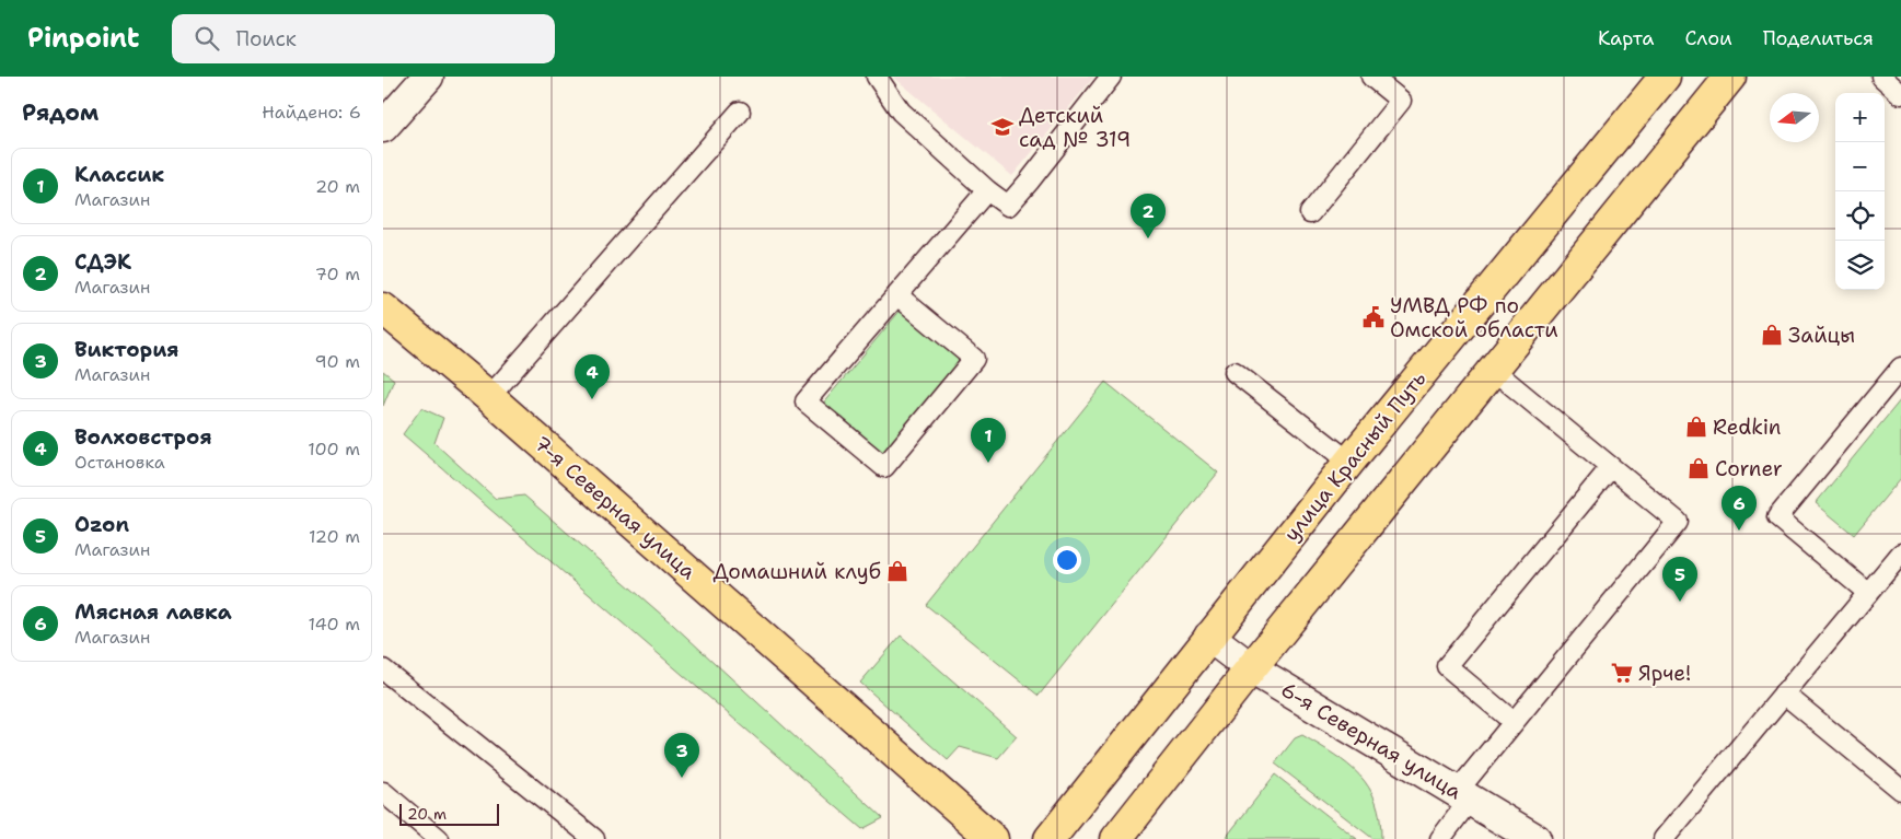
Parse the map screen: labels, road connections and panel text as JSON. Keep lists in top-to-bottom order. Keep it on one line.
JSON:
{"streets":{"main road":["улица Красный Путь","7-я Северная улица"],"street":["6-я Северная улица"]},"crossings":[["улица Красный Путь","6-я Северная улица"]],"places":{"school or university":["Детский сад № 319"],"public building":["УМВД РФ по Омской области"],"shop":["Зайцы","Redkin","Corner","Домашний клуб"],"supermarket":["Ярче!"]},"scale_bar":"20 m","north":"left","page":{"header":"Pinpoint","search":"Поиск","nav":["Карта","Слои","Поделиться"],"heading":["Рядом","Найдено: 6"],"map_buttons":["+","−"],"list":[{"mark":"1","name":"Классик","note":"Магазин","value":"20 m"},{"mark":"2","name":"СДЭК","note":"Магазин","value":"70 m"},{"mark":"3","name":"Виктория","note":"Магазин","value":"90 m"},{"mark":"4","name":"Волховстроя","note":"Остановка","value":"100 m"},{"mark":"5","name":"Ozon","note":"Магазин","value":"120 m"},{"mark":"6","name":"Мясная лавка","note":"Магазин","value":"140 m"}],"pins":["2","4","1","6","5","3"],"scale":"20 m"}}
